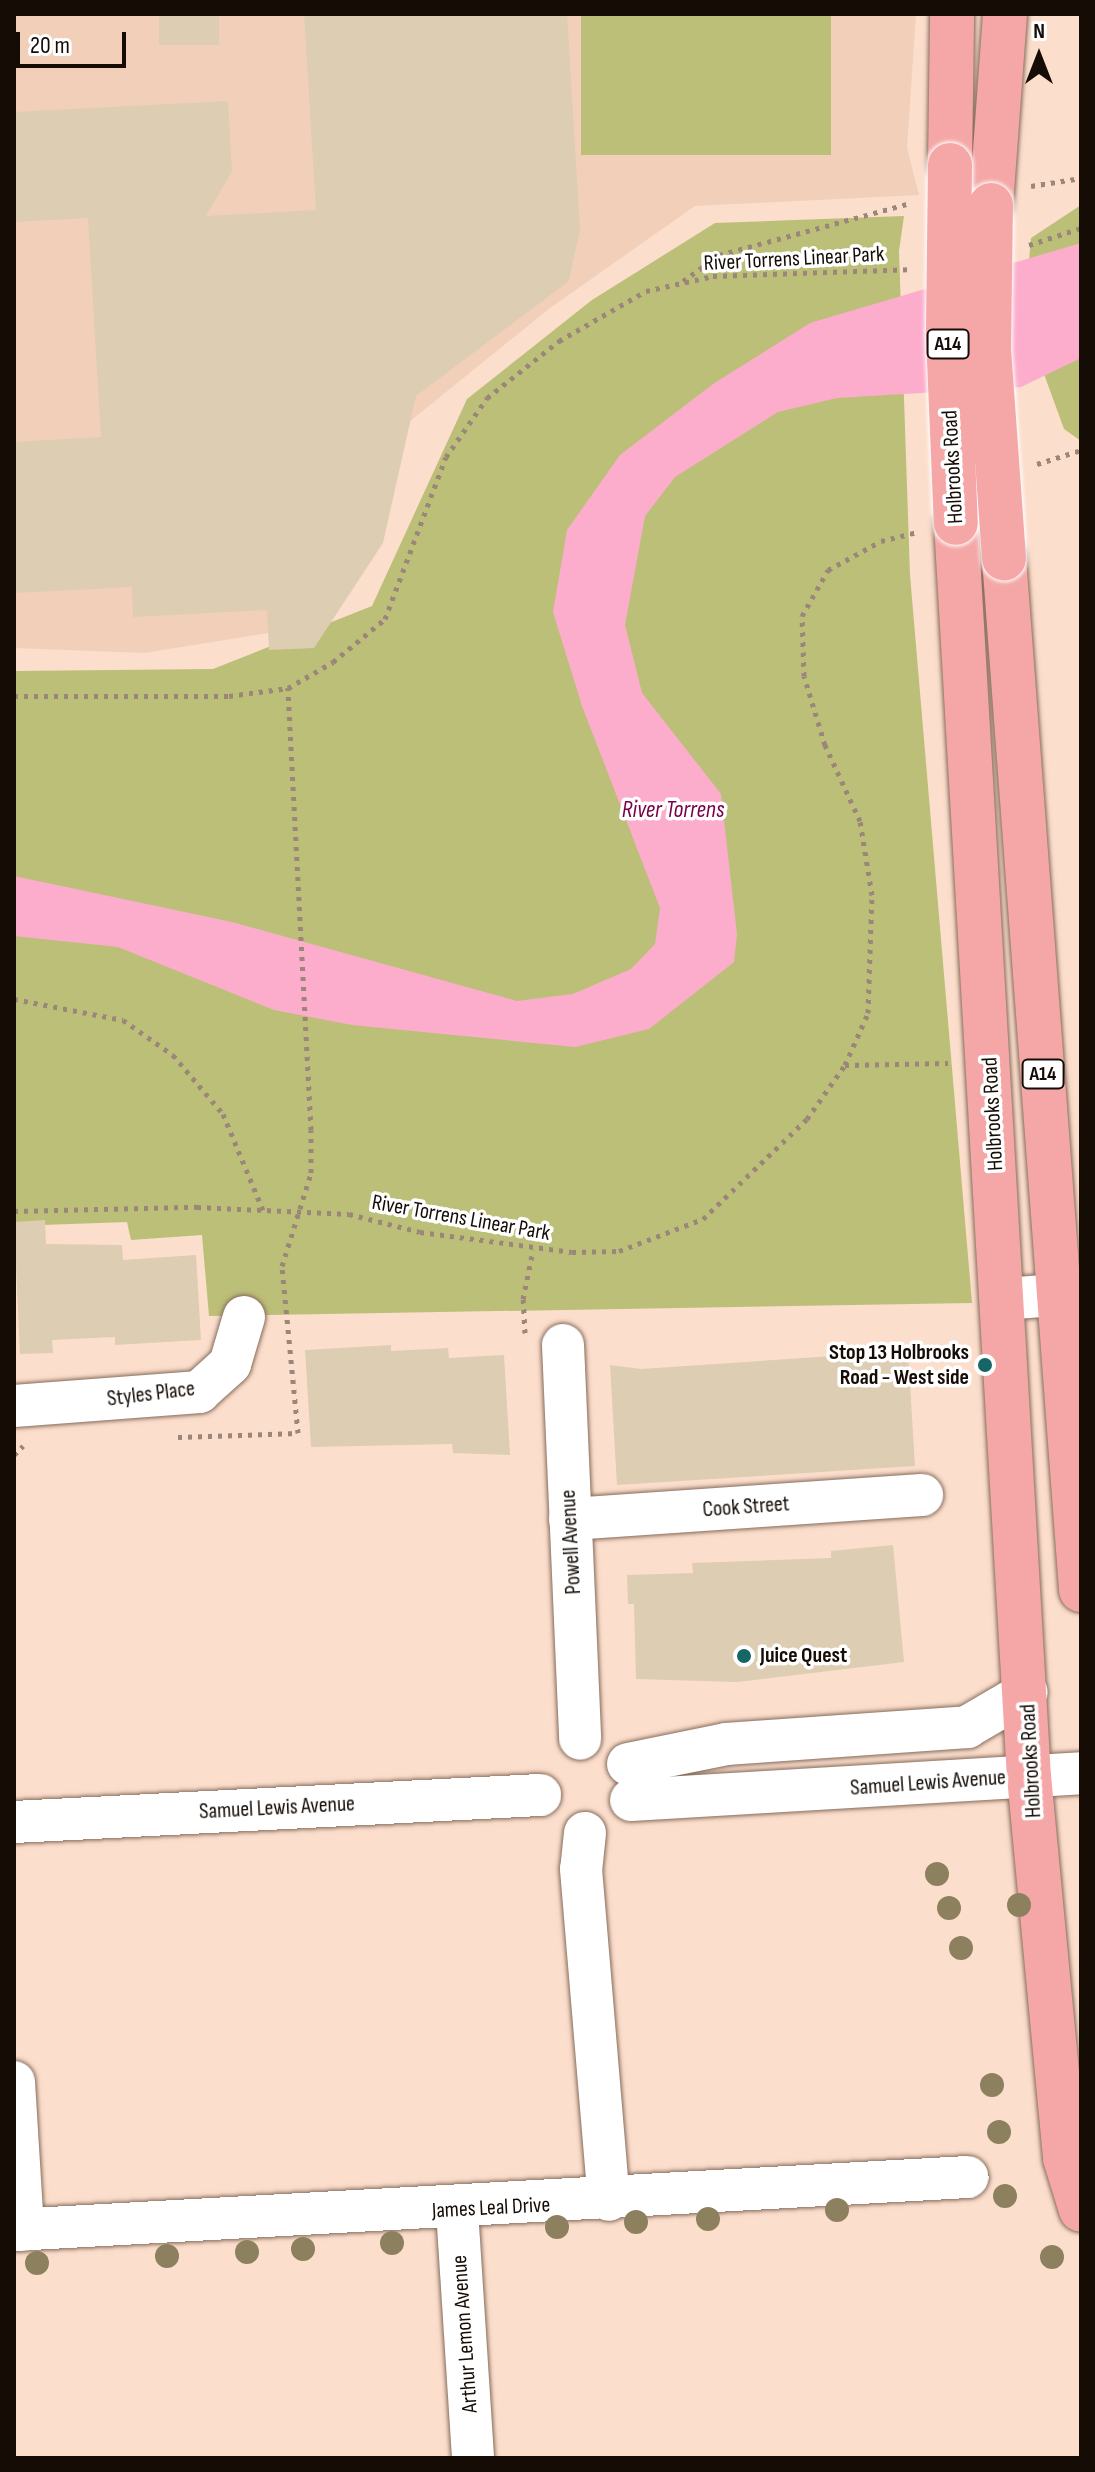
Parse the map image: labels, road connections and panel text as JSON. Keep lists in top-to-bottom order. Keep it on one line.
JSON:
{"streets":{"main road":["A14","Holbrooks Road"],"street":["Styles Place","Cook Street","Powell Avenue","Samuel Lewis Avenue","James Leal Drive","Arthur Lemon Avenue"],"path":["River Torrens Linear Park"]},"crossings":[["River Torrens Linear Park","Holbrooks Road"],["Holbrooks Road","Samuel Lewis Avenue"],["Cook Street","Powell Avenue"],["Powell Avenue","Samuel Lewis Avenue"],["James Leal Drive","Arthur Lemon Avenue"]],"water":["River Torrens"],"places":["Stop 13 Holbrooks Road - West side","Juice Quest"],"scale_bar":"20 m","north":"top"}
